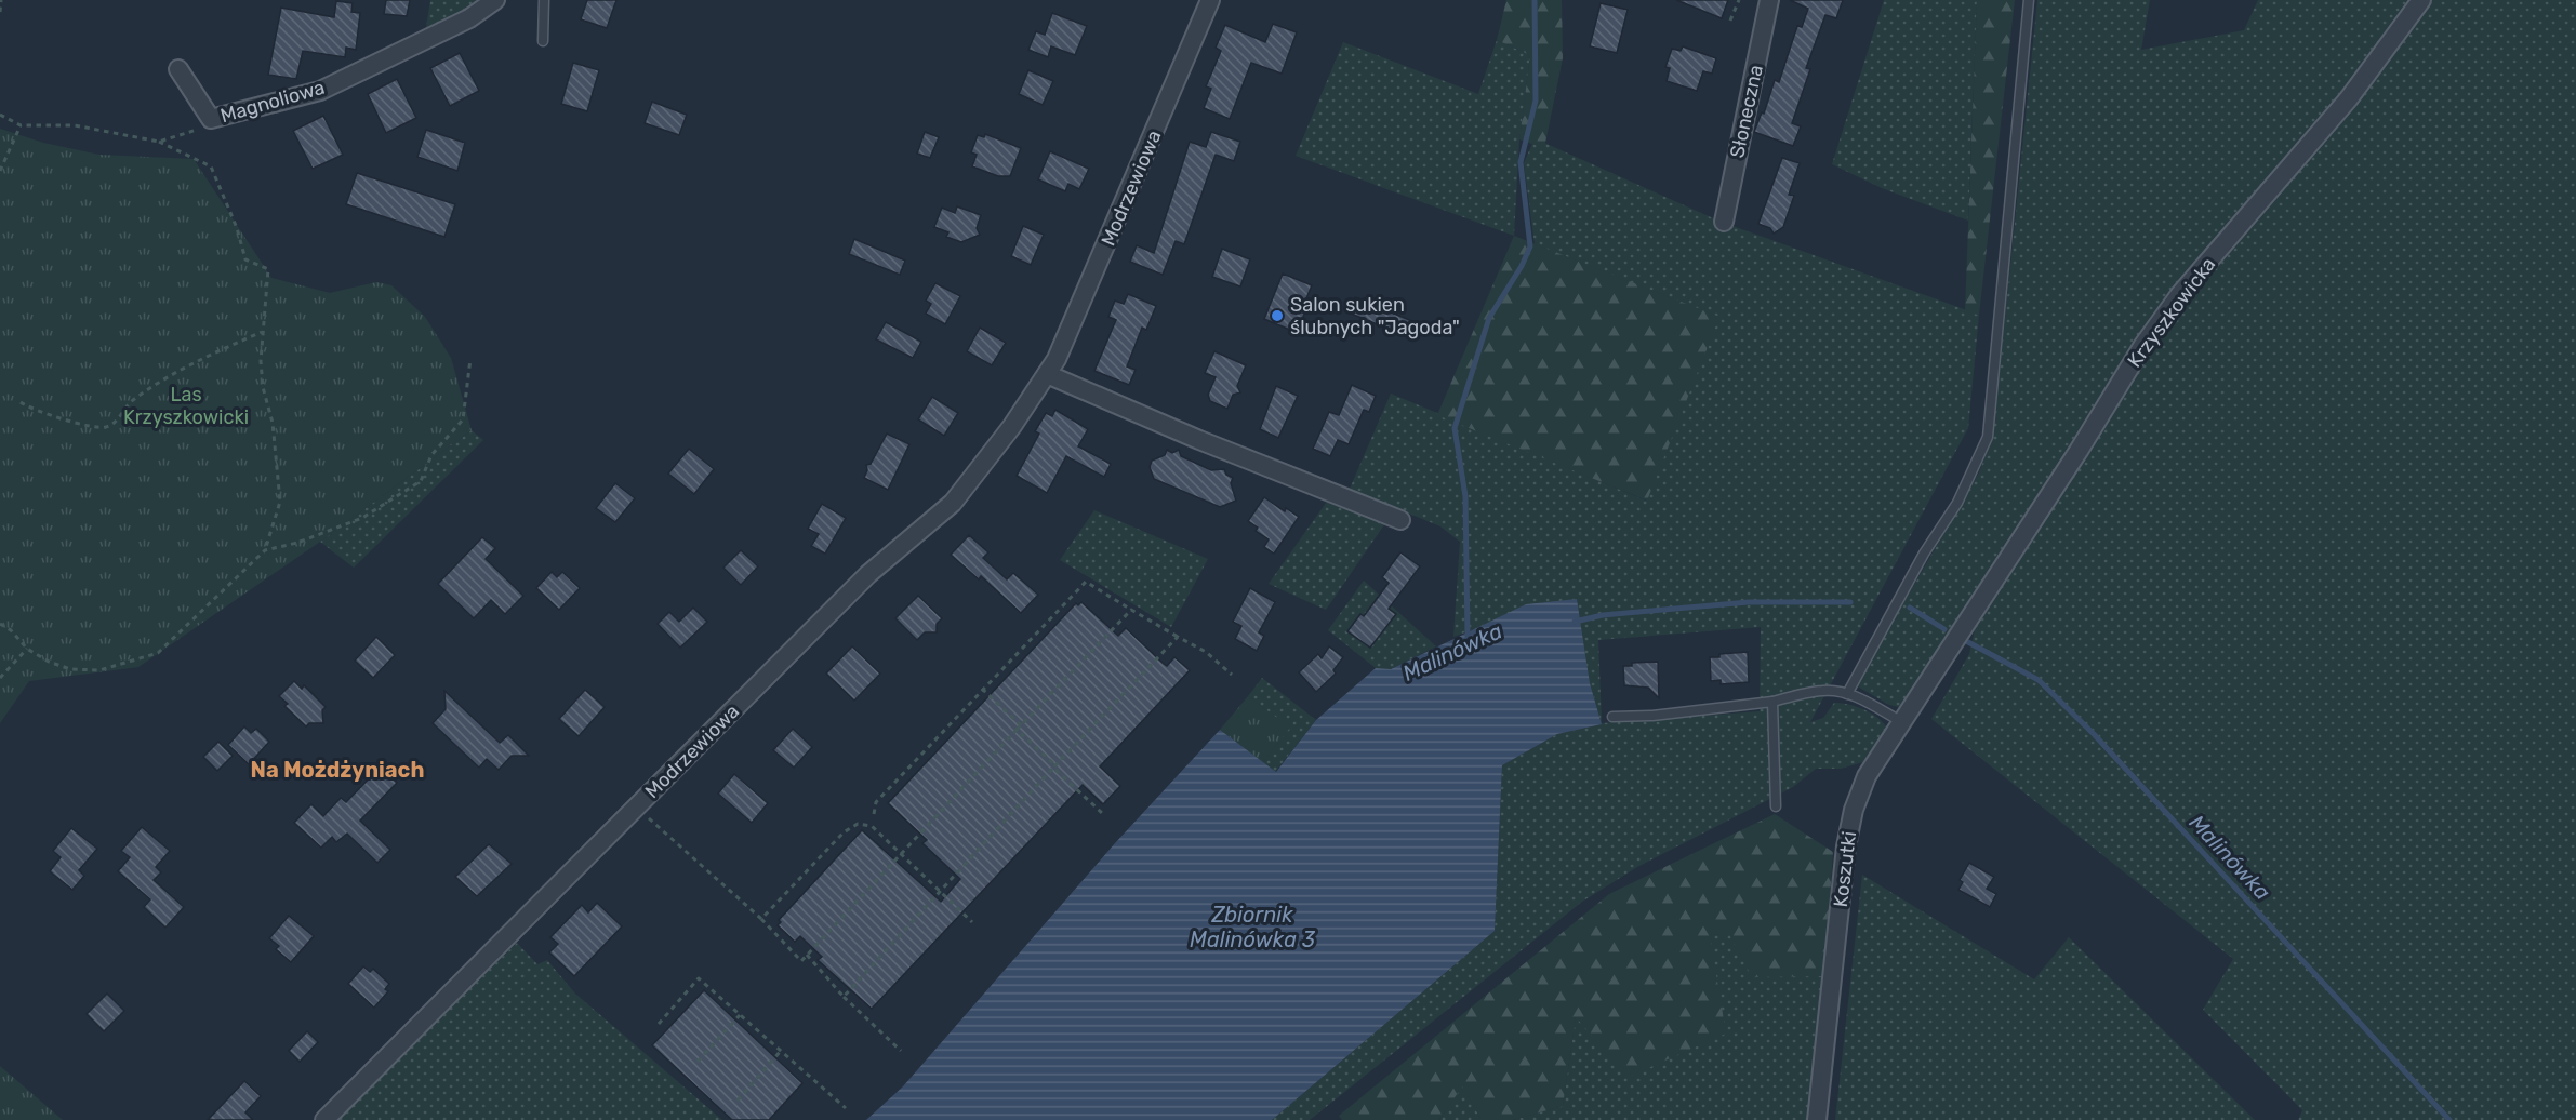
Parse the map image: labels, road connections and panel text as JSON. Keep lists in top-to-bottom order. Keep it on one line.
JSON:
{"streets":{"street":["Magnoliowa","Słoneczna","Modrzewiowa","Krzyszkowicka","Koszutki"]},"crossings":[["Krzyszkowicka","Koszutki"]],"districts":["Na Możdżyniach"],"water":["Malinówka","Zbiornik Malinówka 3"],"parks":["Las Krzyszkowicki"],"places":["Salon sukien ślubnych \"Jagoda\""]}
